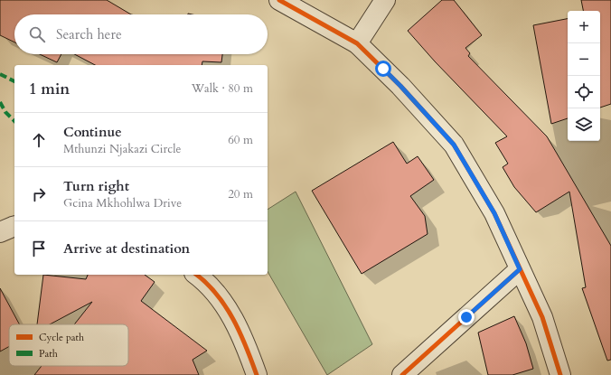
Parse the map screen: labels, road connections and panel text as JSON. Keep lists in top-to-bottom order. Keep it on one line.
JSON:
{"legend":["Cycle path","Path"],"page":{"map_buttons":["+","−"],"search":"Search here","heading":["1 min","Walk · 80 m"],"list":[["Continue","Mthunzi Njakazi Circle","60 m"],["Turn right","Gcina Mkhohlwa Drive","20 m"],"Arrive at destination"]}}
